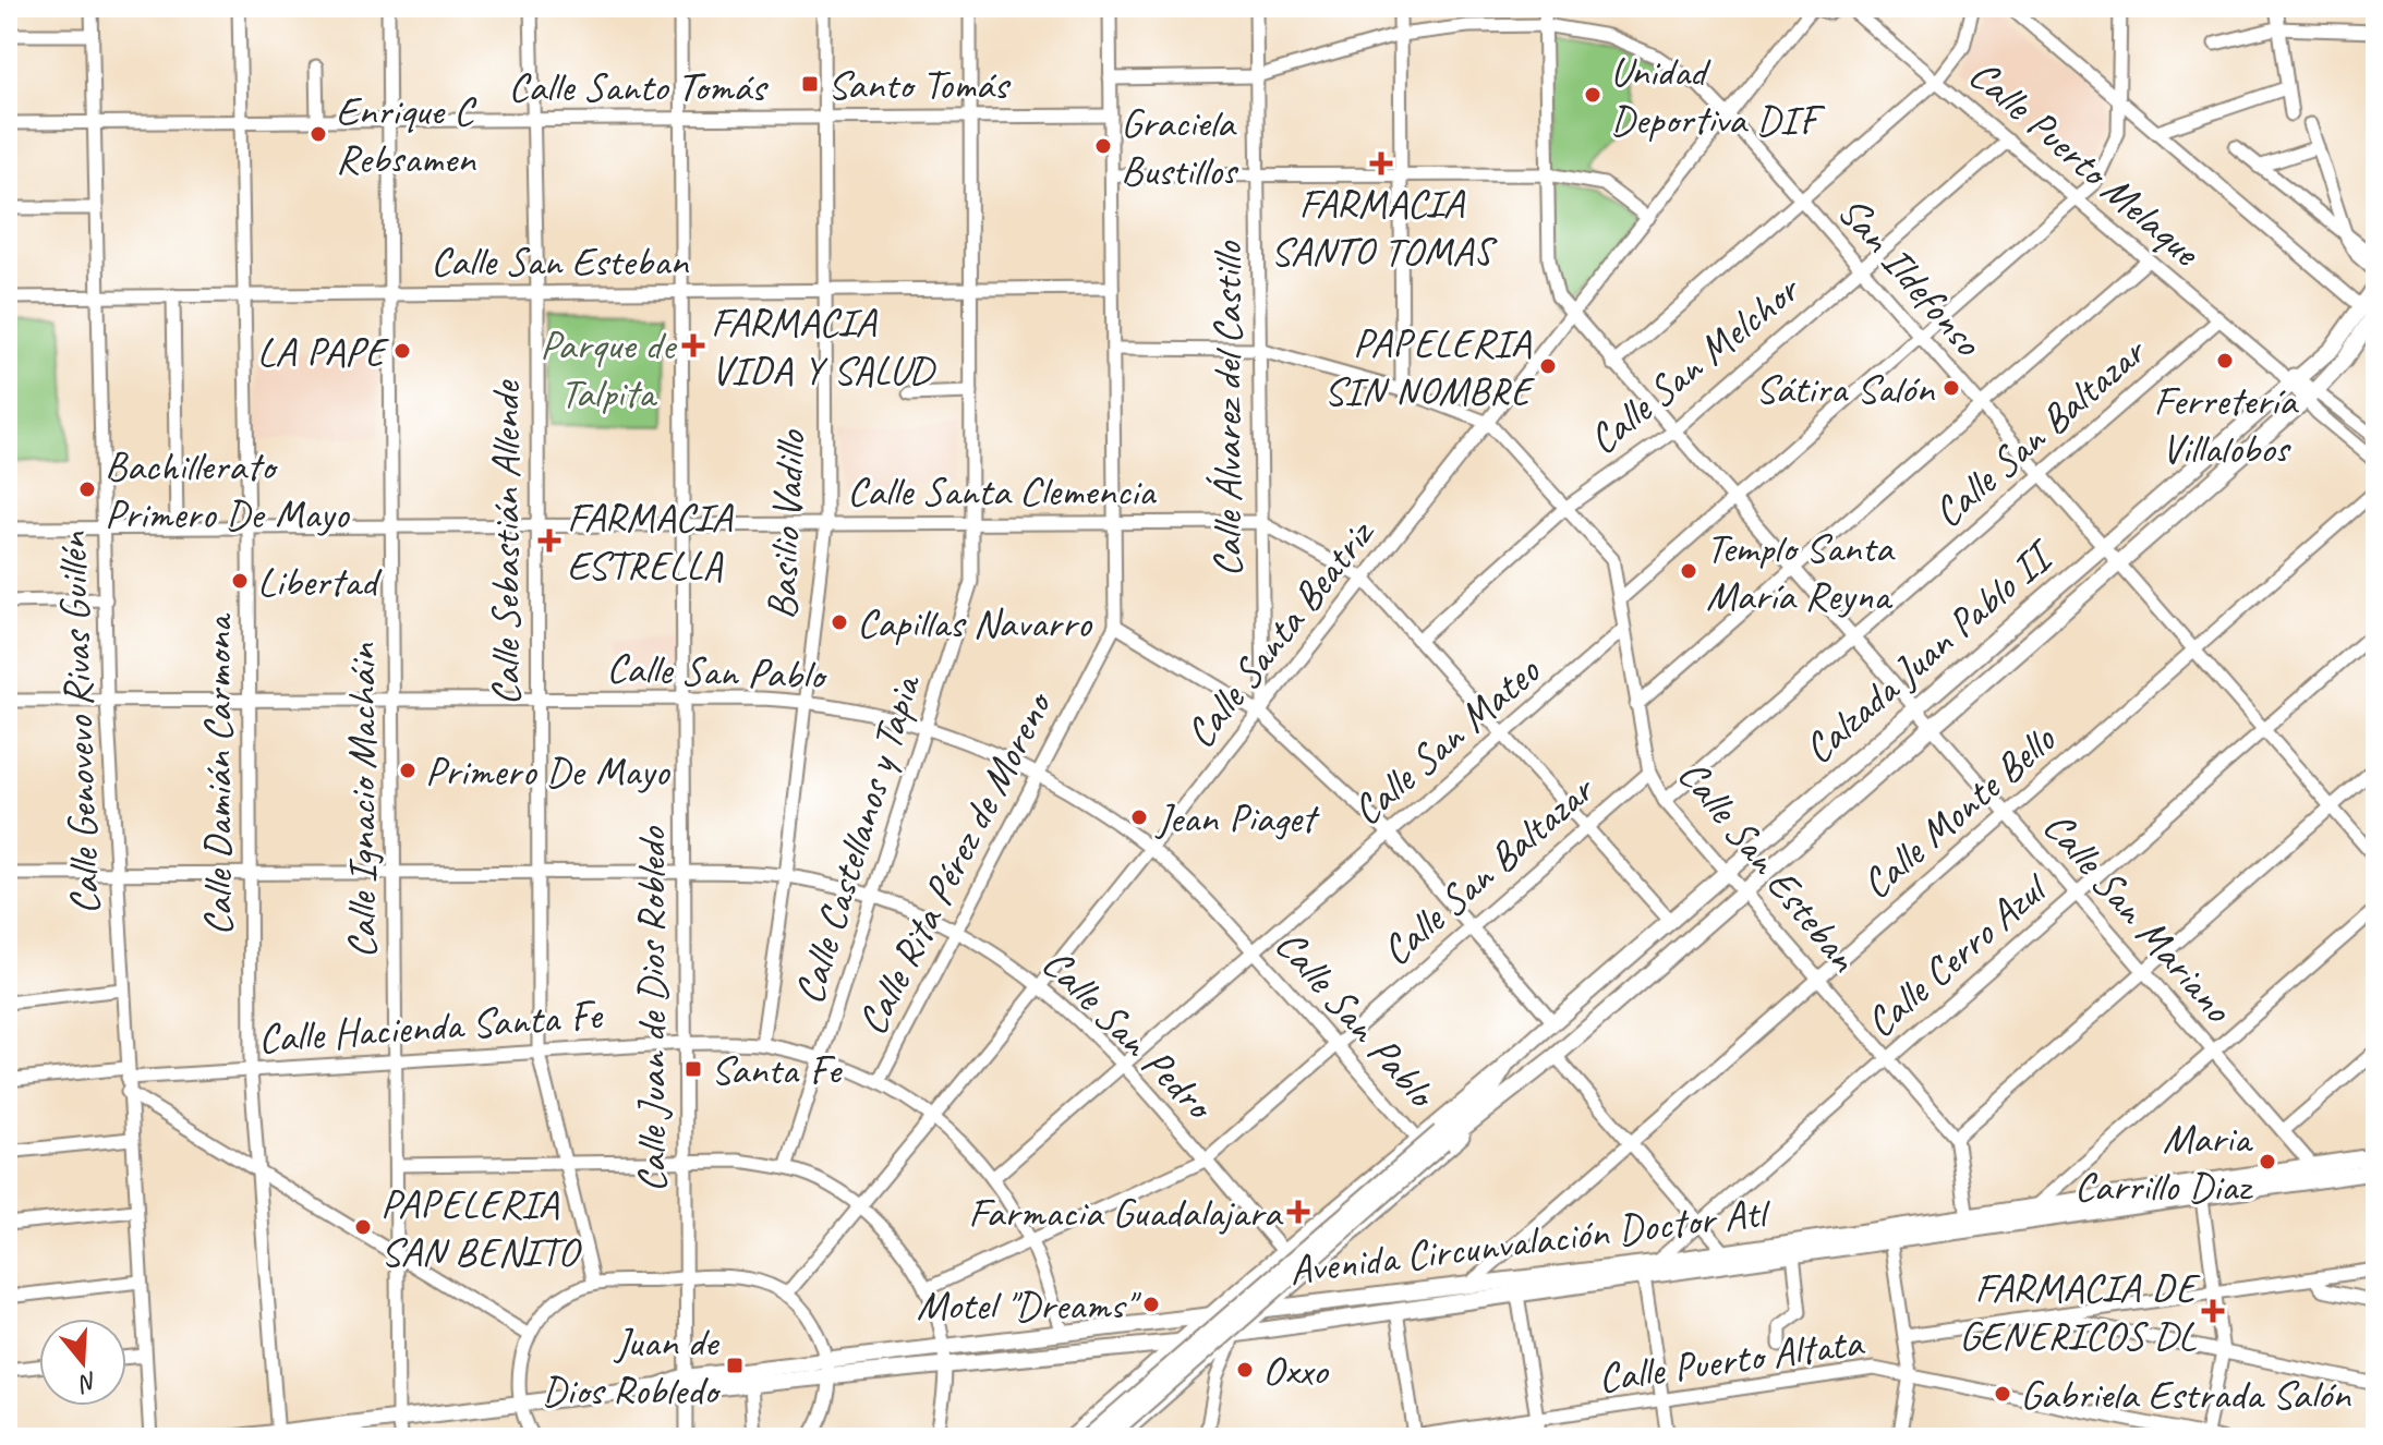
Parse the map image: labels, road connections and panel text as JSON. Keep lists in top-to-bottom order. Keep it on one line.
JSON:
{"streets":{"main road":["Calzada Juan Pablo II","Avenida Circunvalación Doctor Atl"],"street":["Calle Santo Tomás","Calle Puerto Melaque","Calle San Esteban","San Ildefonso","Calle San Melchor","Calle Álvarez del Castillo","Calle San Baltazar","Calle Santa Clemencia","Basilio Vadillo","Calle Sebastián Allende","Calle Santa Beatriz","Calle San Pablo","Calle Genovevo Rivas Guillén","Calle San Mateo","Calle Damián Carmona","Calle Ignacio Macháin","Calle Monte Bello","Calle Castellanos y Tapia","Calle Rita Pérez de Moreno","Calle San Mariano","Calle Cerro Azul","Calle Juan de Dios Robledo","Calle Hacienda Santa Fe","Calle San Pedro","Calle Puerto Altata"]},"crossings":[["Calle Santo Tomás","Basilio Vadillo"],["Calle Santo Tomás","Calle Sebastián Allende"],["Calle Santo Tomás","Calle Genovevo Rivas Guillén"],["Calle Santo Tomás","Calle Damián Carmona"],["Calle Santo Tomás","Calle Ignacio Macháin"],["Calle Santo Tomás","Calle Castellanos y Tapia"],["Calle Santo Tomás","Calle Rita Pérez de Moreno"],["Calle Santo Tomás","Calle Juan de Dios Robledo"],["Calle Puerto Melaque","Calle San Melchor"],["Calle Puerto Melaque","Calle San Baltazar"],["Calle Puerto Melaque","Calzada Juan Pablo II"],["Calle San Esteban","Calle San Melchor"],["Calle San Esteban","Calle Álvarez del Castillo"],["Calle San Esteban","Calle San Baltazar"],["Calle San Esteban","Basilio Vadillo"],["Calle San Esteban","Calle Sebastián Allende"],["Calle San Esteban","Calle Santa Beatriz"],["Calle San Esteban","Calzada Juan Pablo II"],["Calle San Esteban","Calle Genovevo Rivas Guillén"],["Calle San Esteban","Calle San Mateo"],["Calle San Esteban","Calle Damián Carmona"],["Calle San Esteban","Calle Ignacio Macháin"],["Calle San Esteban","Calle Monte Bello"],["Calle San Esteban","Calle Castellanos y Tapia"],["Calle San Esteban","Calle Rita Pérez de Moreno"],["Calle San Esteban","Calle Cerro Azul"],["Calle San Esteban","Calle Juan de Dios Robledo"],["San Ildefonso","Calle San Melchor"],["San Ildefonso","Calle Álvarez del Castillo"],["San Ildefonso","Calle San Baltazar"],["San Ildefonso","Calle Santa Beatriz"],["San Ildefonso","Calzada Juan Pablo II"],["San Ildefonso","Calle Monte Bello"],["San Ildefonso","Calle Rita Pérez de Moreno"],["San Ildefonso","Calle San Mariano"],["San Ildefonso","Calle Cerro Azul"],["Calle San Melchor","Calle Santa Clemencia"],["Calle San Melchor","Calle San Mariano"],["Calle Álvarez del Castillo","Calle Santa Clemencia"],["Calle Álvarez del Castillo","Calle Santa Beatriz"],["Calle San Baltazar","Calle Santa Clemencia"],["Calle San Baltazar","Calle San Pablo"],["Calle San Baltazar","Calle San Mariano"],["Calle San Baltazar","Calle Hacienda Santa Fe"],["Calle San Baltazar","Calle San Pedro"],["Calle Santa Clemencia","Basilio Vadillo"],["Calle Santa Clemencia","Calle Sebastián Allende"],["Calle Santa Clemencia","Calle Santa Beatriz"],["Calle Santa Clemencia","Calzada Juan Pablo II"],["Calle Santa Clemencia","Calle Genovevo Rivas Guillén"],["Calle Santa Clemencia","Calle San Mateo"],["Calle Santa Clemencia","Calle Damián Carmona"],["Calle Santa Clemencia","Calle Ignacio Macháin"],["Calle Santa Clemencia","Calle Castellanos y Tapia"],["Calle Santa Clemencia","Calle Rita Pérez de Moreno"],["Calle Santa Clemencia","Calle Juan de Dios Robledo"],["Basilio Vadillo","Calle San Pablo"],["Basilio Vadillo","Calle Hacienda Santa Fe"],["Basilio Vadillo","Calle San Pedro"],["Calle Sebastián Allende","Calle San Pablo"],["Calle Sebastián Allende","Calle Hacienda Santa Fe"],["Calle Sebastián Allende","Calle San Pedro"],["Calle Santa Beatriz","Calle San Pablo"],["Calle Santa Beatriz","Calle San Mariano"],["Calle Santa Beatriz","Calle Hacienda Santa Fe"],["Calle Santa Beatriz","Calle San Pedro"],["Calzada Juan Pablo II","Calle San Pablo"],["Calzada Juan Pablo II","Calle San Mariano"],["Calzada Juan Pablo II","Calle San Pedro"],["Calzada Juan Pablo II","Avenida Circunvalación Doctor Atl"],["Calle San Pablo","Calle Genovevo Rivas Guillén"],["Calle San Pablo","Calle San Mateo"],["Calle San Pablo","Calle Damián Carmona"],["Calle San Pablo","Calle Ignacio Macháin"],["Calle San Pablo","Calle Castellanos y Tapia"],["Calle San Pablo","Calle Rita Pérez de Moreno"],["Calle San Pablo","Calle Juan de Dios Robledo"],["Calle Genovevo Rivas Guillén","Calle Hacienda Santa Fe"],["Calle Genovevo Rivas Guillén","Calle San Pedro"],["Calle San Mateo","Calle Hacienda Santa Fe"],["Calle San Mateo","Calle San Pedro"],["Calle Damián Carmona","Calle Hacienda Santa Fe"],["Calle Damián Carmona","Calle San Pedro"],["Calle Ignacio Macháin","Calle Hacienda Santa Fe"],["Calle Ignacio Macháin","Calle San Pedro"],["Calle Monte Bello","Calle San Mariano"],["Calle Monte Bello","Avenida Circunvalación Doctor Atl"],["Calle Castellanos y Tapia","Calle Hacienda Santa Fe"],["Calle Castellanos y Tapia","Calle San Pedro"],["Calle Rita Pérez de Moreno","Calle Hacienda Santa Fe"],["Calle Rita Pérez de Moreno","Calle San Pedro"],["Calle San Mariano","Calle Cerro Azul"],["Calle San Mariano","Avenida Circunvalación Doctor Atl"],["Calle Cerro Azul","Avenida Circunvalación Doctor Atl"],["Calle Juan de Dios Robledo","Calle Hacienda Santa Fe"],["Calle Juan de Dios Robledo","Calle San Pedro"],["Calle Juan de Dios Robledo","Avenida Circunvalación Doctor Atl"],["Calle Hacienda Santa Fe","Avenida Circunvalación Doctor Atl"]],"parks":["Parque de Talpita"],"places":{"transit":["Santo Tomás","Santa Fe","Juan de Dios Robledo"],"other":["Unidad Deportiva DIF","Enrique C Rebsamen","Graciela Bustillos","LA PAPE","Ferretería Villalobos","PAPELERIA SIN NOMBRE","Sátira Salón","Bachillerato Primero De Mayo","Templo Santa María Reyna","Libertad","Capillas Navarro","Primero De Mayo","Jean Piaget","Maria Carrillo Diaz","PAPELERIA SAN BENITO","Motel \"Dreams\"","Oxxo","Gabriela Estrada Salón"],"health":["FARMACIA SANTO TOMAS","FARMACIA VIDA Y SALUD","FARMACIA ESTRELLA","Farmacia Guadalajara","FARMACIA DE GENERICOS DL"]},"north":"bottom"}
